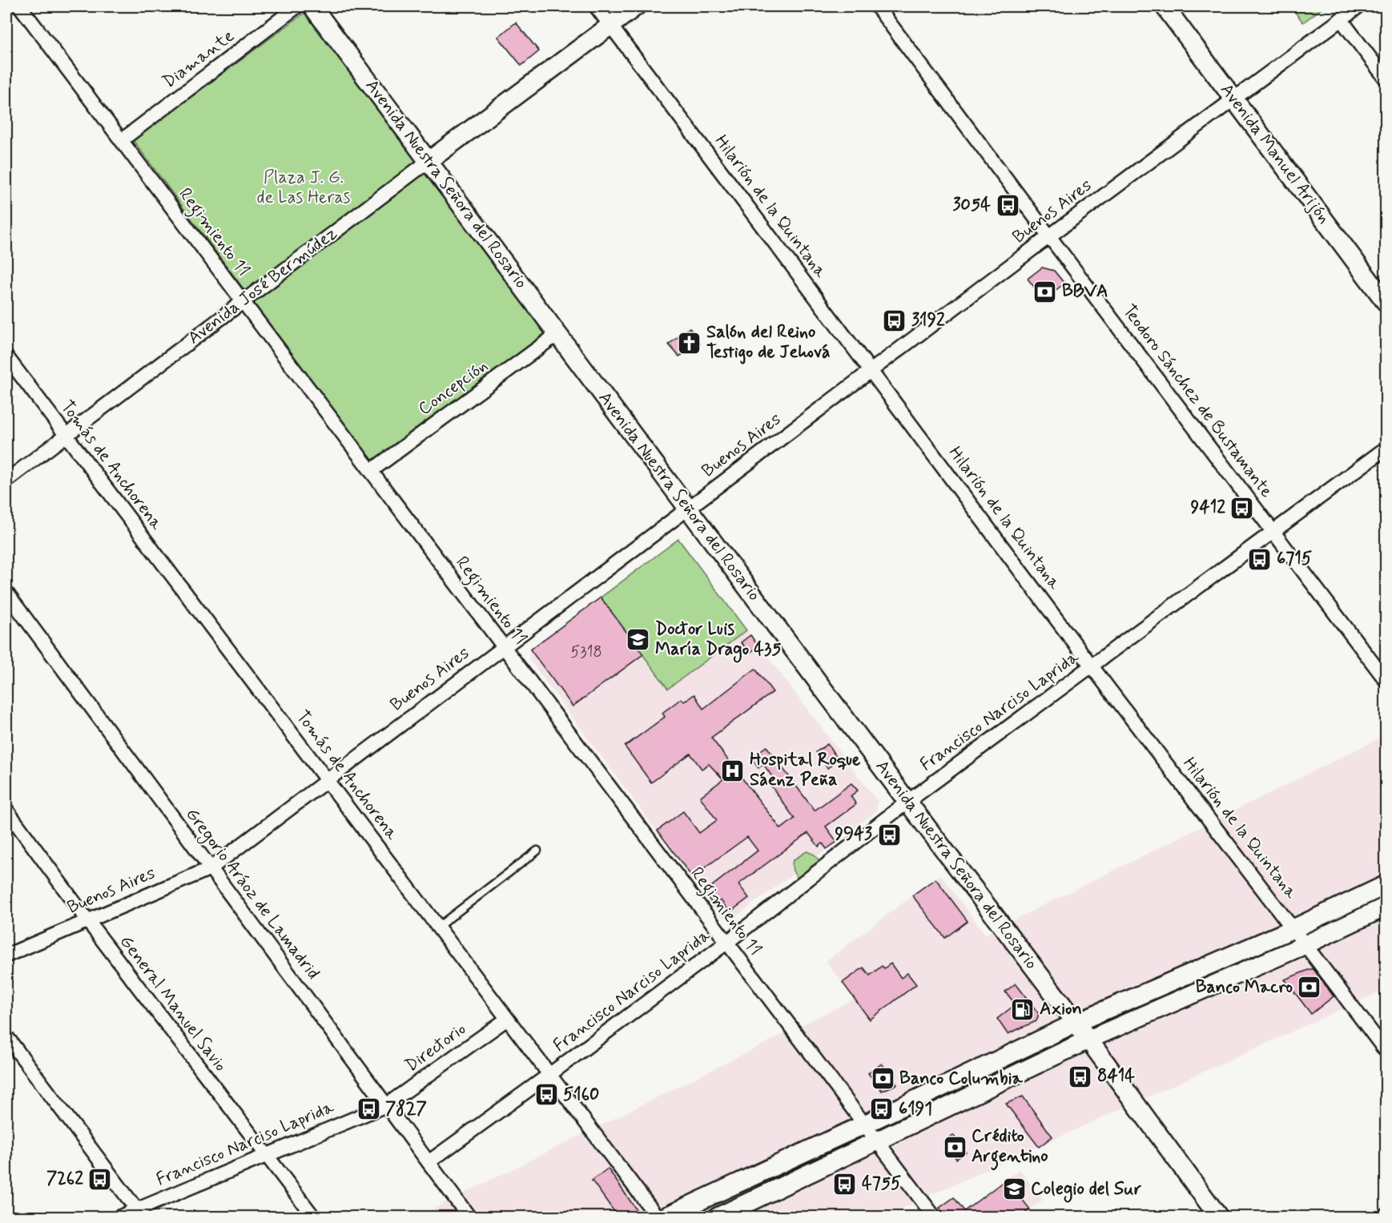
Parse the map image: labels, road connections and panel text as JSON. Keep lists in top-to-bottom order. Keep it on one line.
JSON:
{"streets":{"street":["Diamante","Avenida Manuel Arijón","Avenida Nuestra Señora del Rosario","Hilarión de la Quintana","Buenos Aires","Regimiento 11","Avenida José Bermúdez","Concepción","Teodoro Sánchez de Bustamante","Tomás de Anchorena","Francisco Narciso Laprida","Gregorio Aráoz de Lamadrid","General Manuel Savio","Directorio"]},"crossings":[["Diamante","Regimiento 11"],["Avenida Manuel Arijón","Buenos Aires"],["Avenida Nuestra Señora del Rosario","Buenos Aires"],["Avenida Nuestra Señora del Rosario","Avenida José Bermúdez"],["Avenida Nuestra Señora del Rosario","Concepción"],["Avenida Nuestra Señora del Rosario","Francisco Narciso Laprida"],["Hilarión de la Quintana","Buenos Aires"],["Hilarión de la Quintana","Avenida José Bermúdez"],["Hilarión de la Quintana","Francisco Narciso Laprida"],["Buenos Aires","Regimiento 11"],["Buenos Aires","Teodoro Sánchez de Bustamante"],["Buenos Aires","Tomás de Anchorena"],["Buenos Aires","Gregorio Aráoz de Lamadrid"],["Buenos Aires","General Manuel Savio"],["Regimiento 11","Avenida José Bermúdez"],["Regimiento 11","Concepción"],["Regimiento 11","Francisco Narciso Laprida"],["Avenida José Bermúdez","Tomás de Anchorena"],["Teodoro Sánchez de Bustamante","Francisco Narciso Laprida"],["Tomás de Anchorena","Francisco Narciso Laprida"],["Tomás de Anchorena","Directorio"],["Francisco Narciso Laprida","Gregorio Aráoz de Lamadrid"],["Francisco Narciso Laprida","General Manuel Savio"],["Francisco Narciso Laprida","Directorio"],["Gregorio Aráoz de Lamadrid","Directorio"]],"parks":["Plaza J. G. de Las Heras"],"places":{"bus stop":["3054","3192","9412","6715","9943","8414","5160","7827","6191","7262","4755"],"bank":["BBVA","Banco Macro","Banco Columbia","Crédito Argentino"],"church":["Salón del Reino Testigo de Jehová"],"school or university":["Doctor Luis María Drago 435","Colegio del Sur"],"hospital":["Hospital Roque Sáenz Peña"],"fuel station":["Axion"]},"house_numbers":["5318"]}
